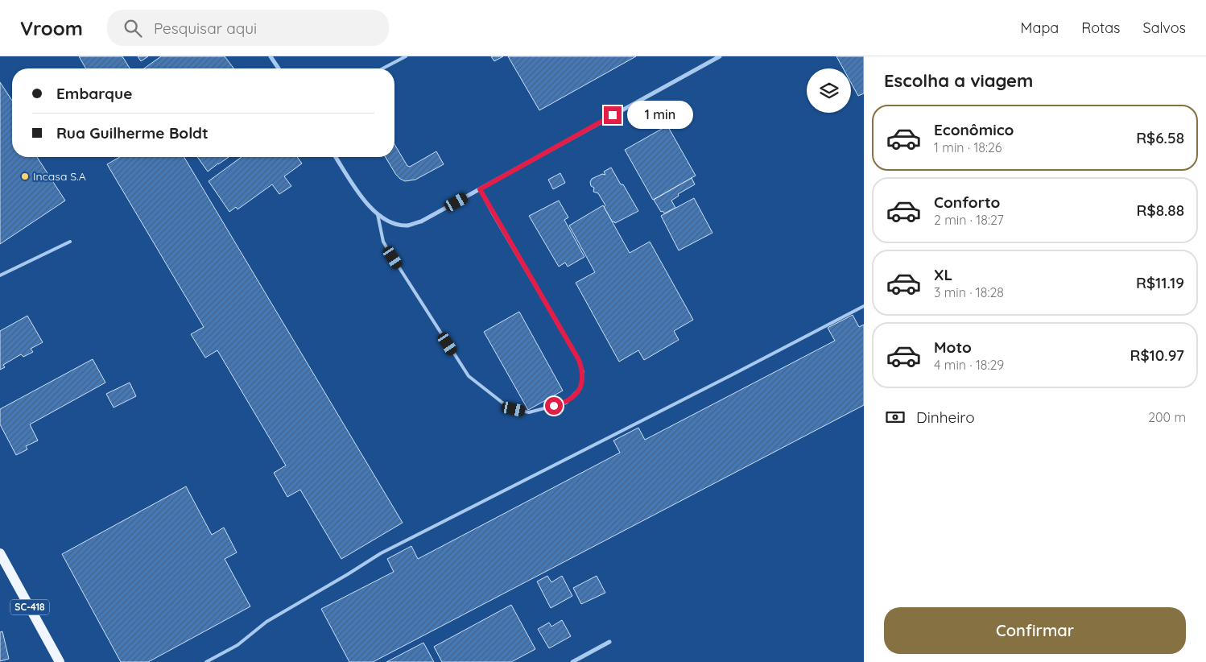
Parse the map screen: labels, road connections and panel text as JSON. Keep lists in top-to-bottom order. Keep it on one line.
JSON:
{"streets":{"main road":["SC-418"]},"places":["Incasa S.A"],"page":{"header":"Vroom","search":"Pesquisar aqui","nav":["Mapa","Rotas","Salvos"],"heading":"Escolha a viagem","banner":["Embarque","Rua Guilherme Boldt"],"bubble":"1 min","list":[{"name":"Econômico","note":"1 min · 18:26","value":"R$6.58"},{"name":"Conforto","note":"2 min · 18:27","value":"R$8.88"},{"name":"XL","note":"3 min · 18:28","value":"R$11.19"},{"name":"Moto","note":"4 min · 18:29","value":"R$10.97"}],"pay":["Dinheiro","200 m"],"buttons":"Confirmar"}}
